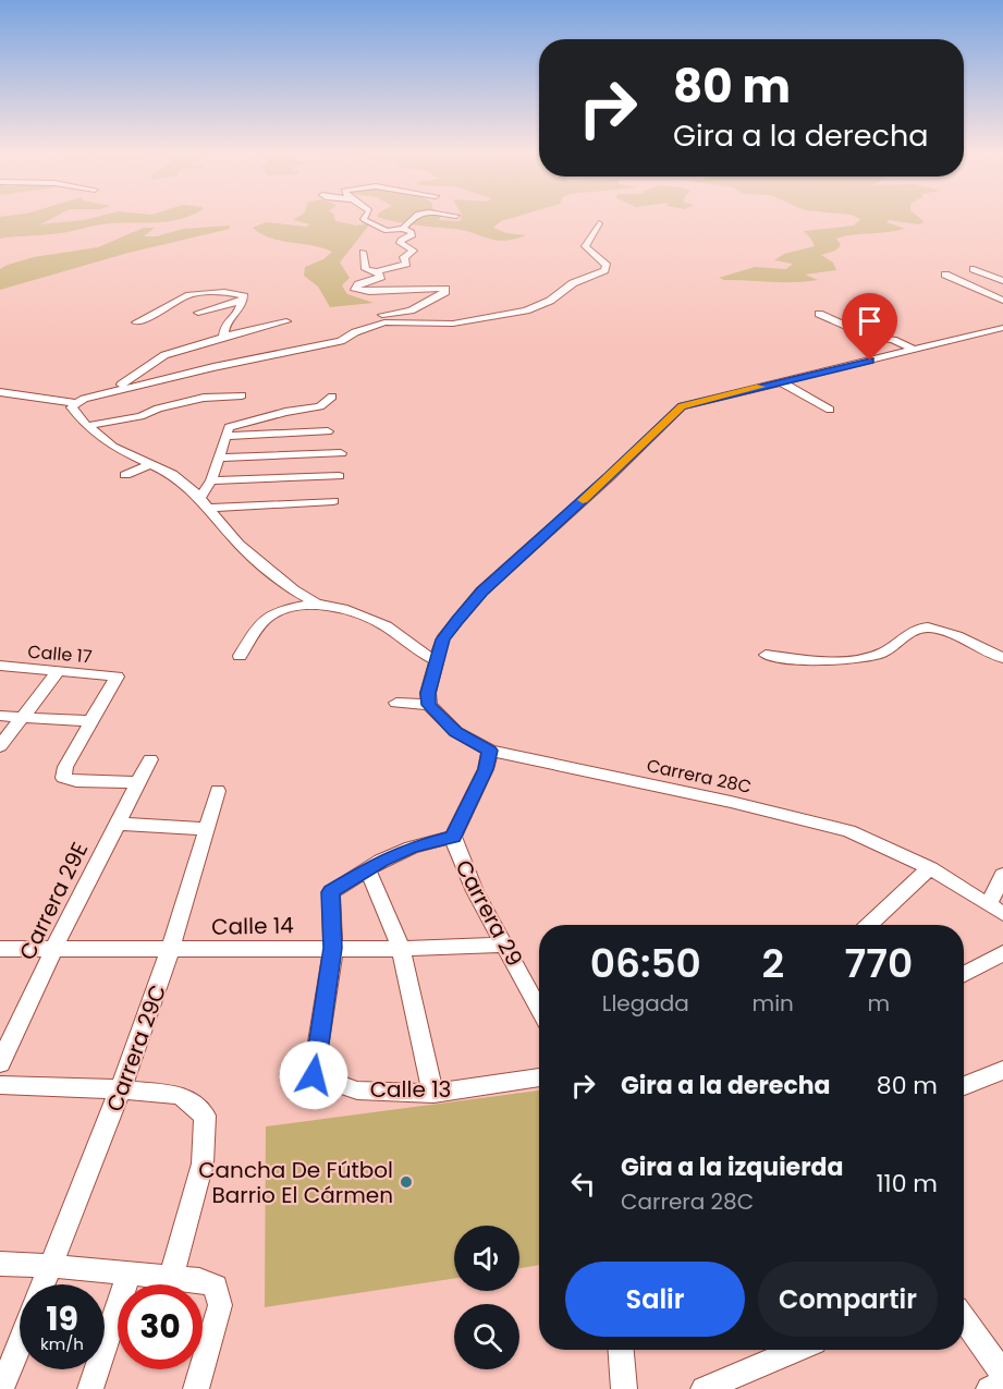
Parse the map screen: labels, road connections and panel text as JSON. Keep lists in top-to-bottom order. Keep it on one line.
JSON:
{"streets":{"street":["Calle 17","Carrera 28C","Carrera 29E","Carrera 29","Calle 14","Carrera 29C","Calle 13"]},"crossings":[["Carrera 29E","Calle 14"],["Carrera 29","Calle 14"],["Calle 14","Carrera 29C"],["Calle 14","Calle 13"]],"places":["Cancha De Fútbol Barrio El Cármen"],"page":{"turn":["80 m","Gira a la derecha"],"eta":["06:50","Llegada","2","min","770","m"],"list":[{"name":"Gira a la derecha","value":"80 m"},{"name":"Gira a la izquierda","note":"Carrera 28C","value":"110 m"}],"buttons":["Salir","Compartir"],"speed":"19 km/h","limit":"30"}}
